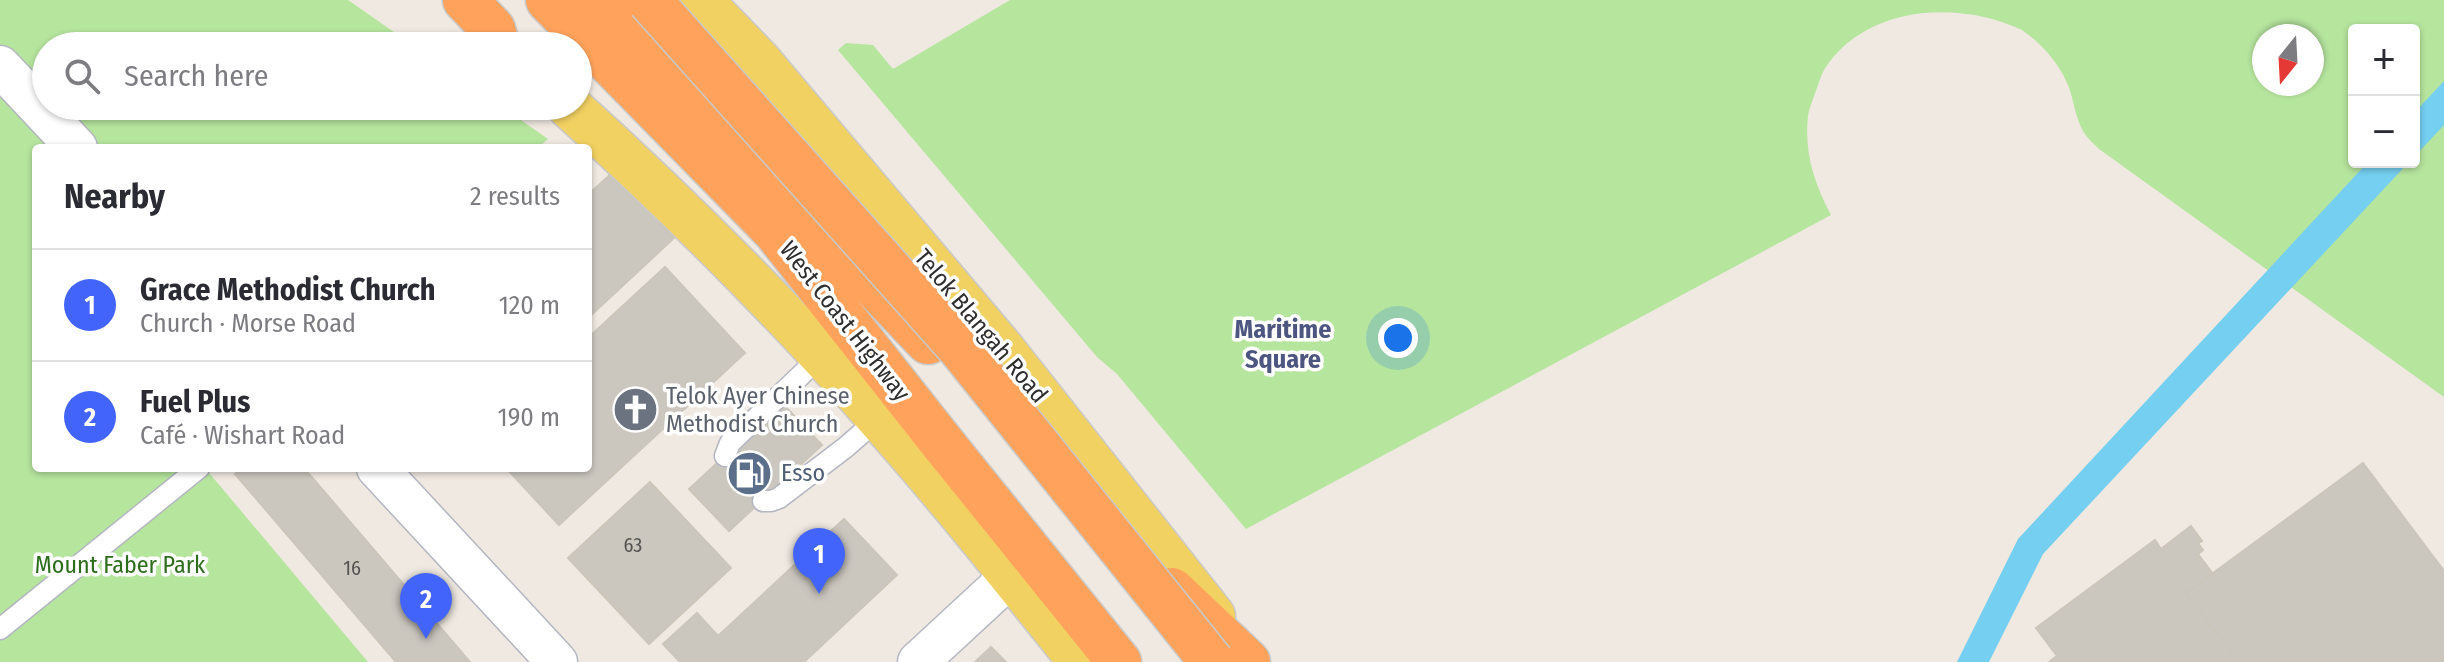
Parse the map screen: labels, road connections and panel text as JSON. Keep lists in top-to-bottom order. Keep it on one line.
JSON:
{"streets":{"highway":["West Coast Highway"],"main road":["Telok Blangah Road"]},"districts":["Maritime Square"],"parks":["Mount Faber Park"],"places":{"church":["Telok Ayer Chinese Methodist Church"],"fuel station":["Esso"]},"house_numbers":["63","16"],"north":"bottom","page":{"map_buttons":["+","−"],"search":"Search here","heading":["Nearby","2 results"],"list":[{"mark":"1","name":"Grace Methodist Church","note":"Church · Morse Road","value":"120 m"},{"mark":"2","name":"Fuel Plus","note":"Café · Wishart Road","value":"190 m"}],"pins":["1","2"]}}
